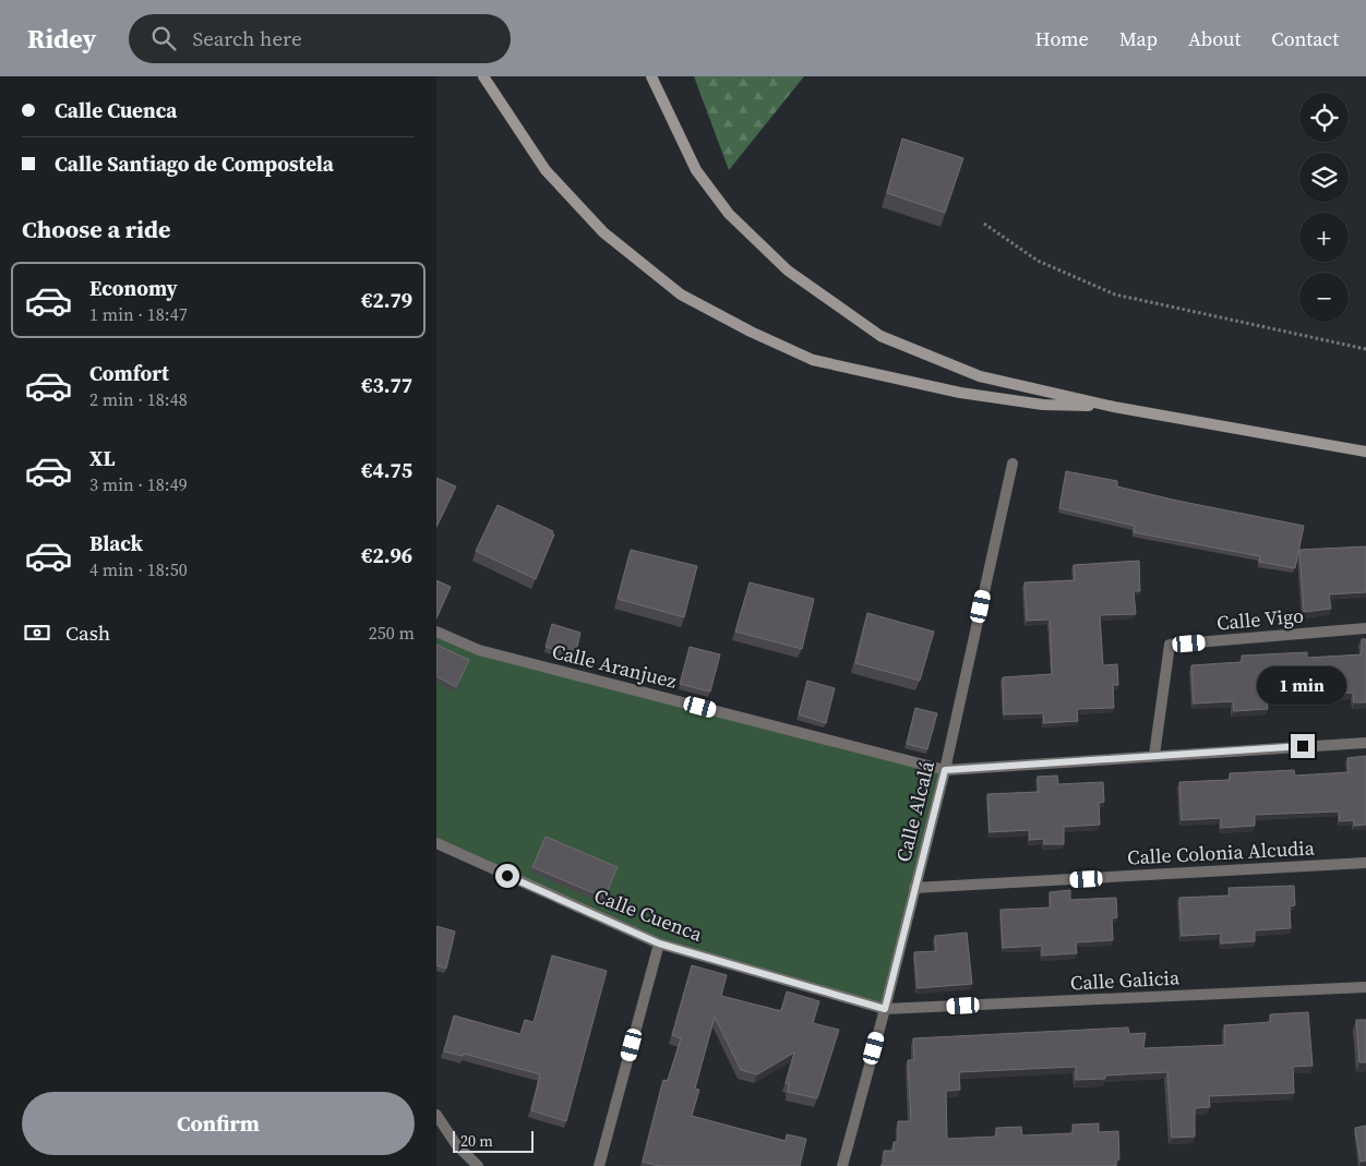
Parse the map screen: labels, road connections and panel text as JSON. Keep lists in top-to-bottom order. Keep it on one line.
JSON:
{"streets":{"street":["Calle Vigo","Calle Aranjuez","Calle Alcalá","Calle Colonia Alcudia","Calle Cuenca","Calle Galicia"]},"crossings":[["Calle Vigo","Calle Aranjuez"],["Calle Aranjuez","Calle Alcalá"],["Calle Alcalá","Calle Colonia Alcudia"],["Calle Alcalá","Calle Cuenca"],["Calle Alcalá","Calle Galicia"],["Calle Cuenca","Calle Galicia"]],"scale_bar":"20 m","page":{"header":"Ridey","search":"Search here","nav":["Home","Map","About","Contact"],"banner":["Calle Cuenca","Calle Santiago de Compostela"],"map_buttons":["+","−"],"heading":"Choose a ride","list":[{"name":"Economy","note":"1 min · 18:47","value":"€2.79"},{"name":"Comfort","note":"2 min · 18:48","value":"€3.77"},{"name":"XL","note":"3 min · 18:49","value":"€4.75"},{"name":"Black","note":"4 min · 18:50","value":"€2.96"}],"pay":["Cash","250 m"],"bubble":"1 min","buttons":"Confirm","scale":"20 m"}}
